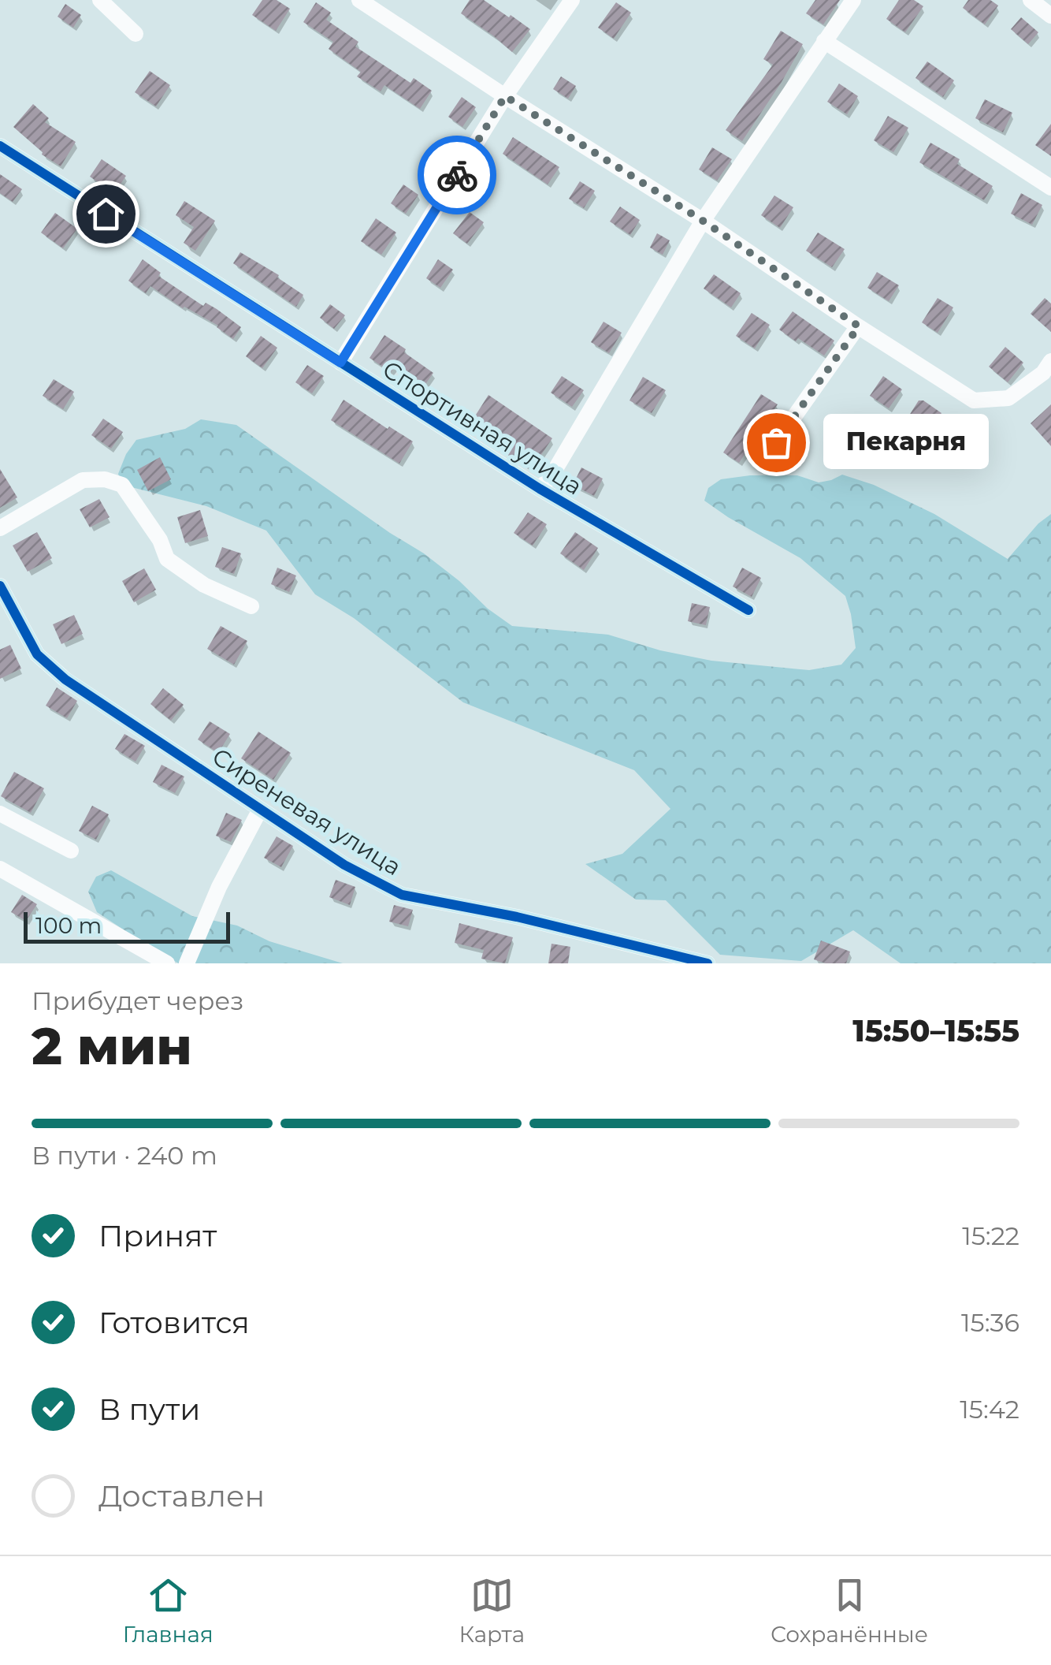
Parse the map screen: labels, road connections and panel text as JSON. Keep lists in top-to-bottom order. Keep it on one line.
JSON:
{"streets":{"street":["Спортивная улица","Сиреневая улица"]},"places":["Пекарня"],"scale_bar":"100 m","page":{"bubble":"Пекарня","scale":"100 m","heading":["2 мин","Прибудет через","15:50–15:55"],"bar":"В пути · 240 m","list":[["Принят","15:22"],["Готовится","15:36"],["В пути","15:42"],"Доставлен"],"tabs":["Главная","Карта","Сохранённые"]}}
